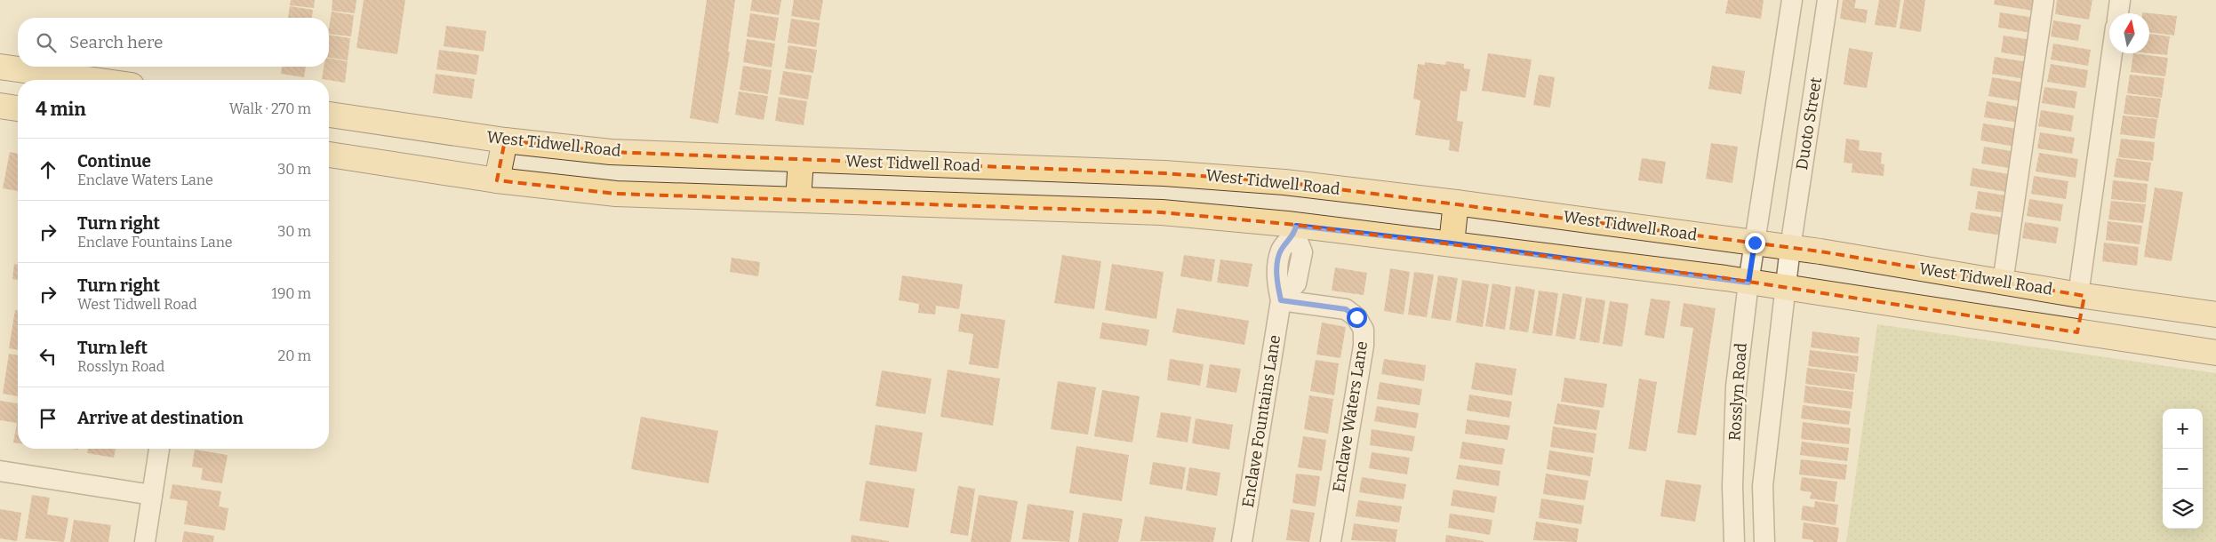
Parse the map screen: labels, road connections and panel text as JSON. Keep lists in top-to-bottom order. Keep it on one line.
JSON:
{"streets":{"main road":["West Tidwell Road"],"street":["Duoto Street","Rosslyn Road","Enclave Waters Lane","Enclave Fountains Lane"]},"crossings":[["Duoto Street","West Tidwell Road"],["West Tidwell Road","Rosslyn Road"],["Enclave Waters Lane","Enclave Fountains Lane"]],"north":"top","page":{"search":"Search here","heading":["4 min","Walk · 270 m"],"list":[["Continue","Enclave Waters Lane","30 m"],["Turn right","Enclave Fountains Lane","30 m"],["Turn right","West Tidwell Road","190 m"],["Turn left","Rosslyn Road","20 m"],"Arrive at destination"],"map_buttons":["+","−"]}}
